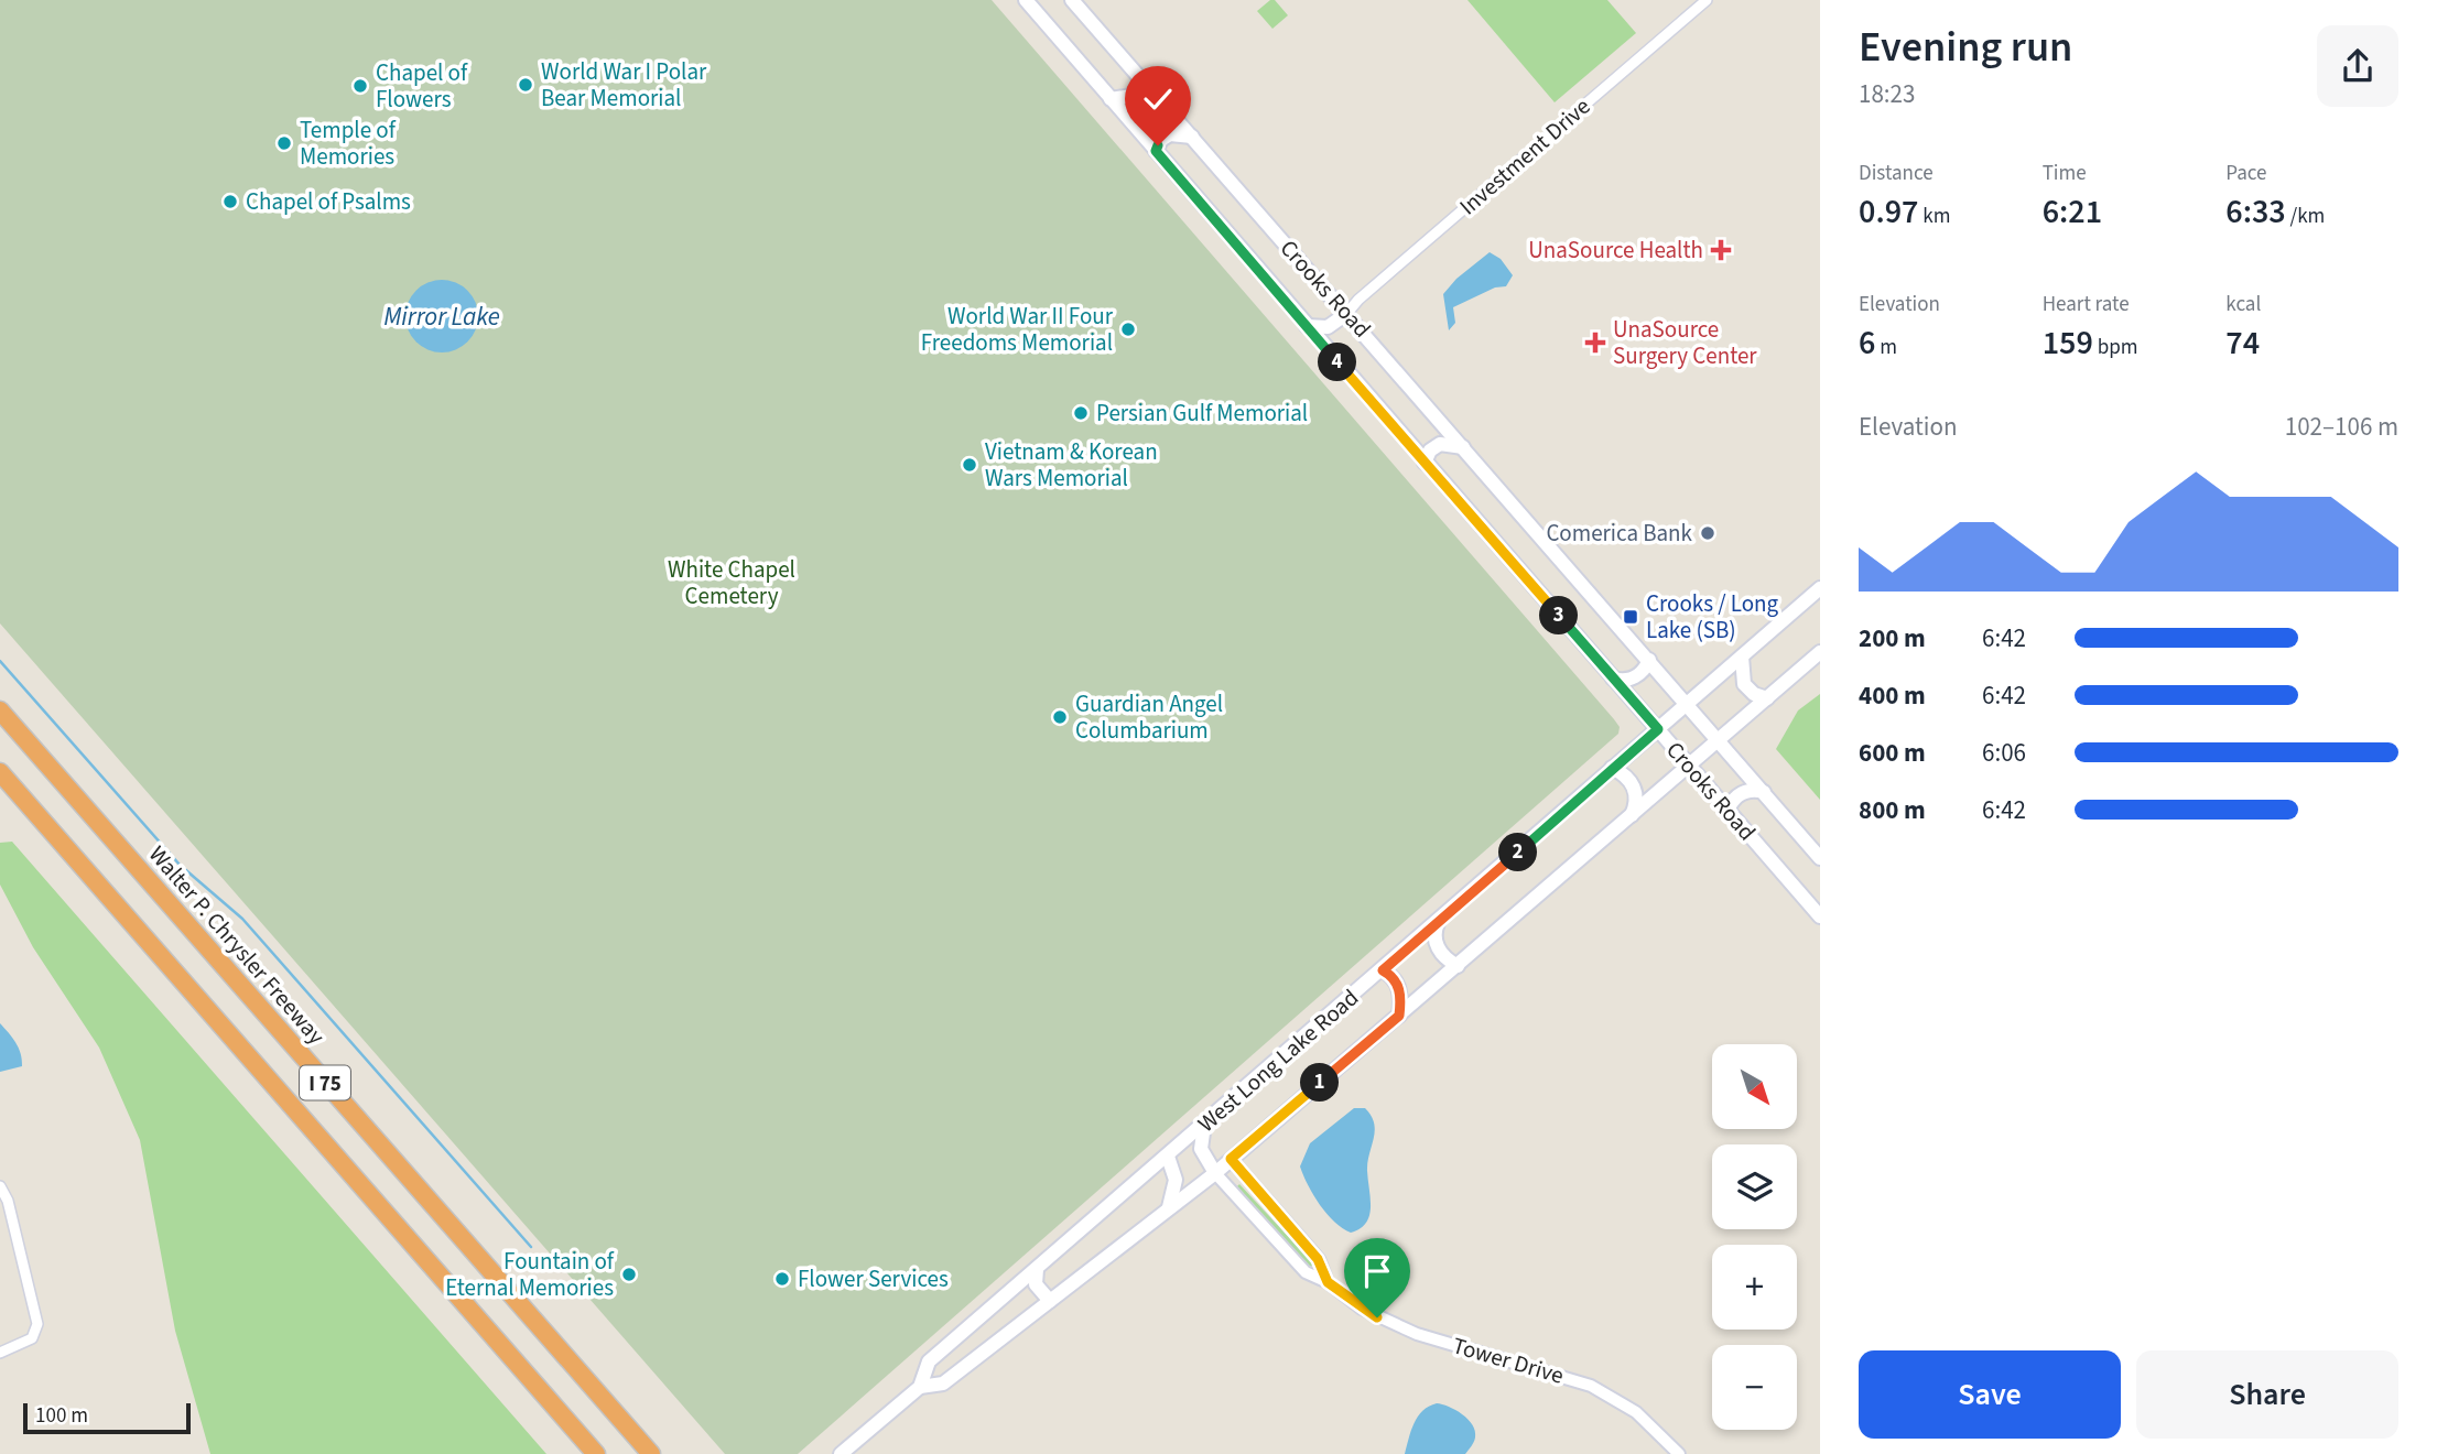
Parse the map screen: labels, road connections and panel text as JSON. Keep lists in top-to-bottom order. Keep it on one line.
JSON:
{"streets":{"highway":["Walter P. Chrysler Freeway","I 75"],"main road":["Crooks Road","West Long Lake Road"],"street":["Investment Drive","Tower Drive"]},"crossings":[["Investment Drive","Crooks Road"],["Crooks Road","West Long Lake Road"],["West Long Lake Road","Tower Drive"]],"water":["Mirror Lake"],"parks":["White Chapel Cemetery"],"places":{"other":["World War I Polar Bear Memorial","Chapel of Flowers","Temple of Memories","Chapel of Psalms","World War II Four Freedoms Memorial","Persian Gulf Memorial","Vietnam & Korean Wars Memorial","Comerica Bank","Guardian Angel Columbarium","Fountain of Eternal Memories","Flower Services"],"health":["UnaSource Health","UnaSource Surgery Center"],"transit":["Crooks / Long Lake (SB)"]},"scale_bar":"100 m","north":"bottom right","page":{"heading":["Evening run","18:23"],"stats":[["Distance","0.97 km"],["Time","6:21"],["Pace","6:33 /km"],["Elevation","6 m"],["Heart rate","159 bpm"],["kcal","74"]],"pins":["4","3","2","1"],"chart":["Elevation","102–106 m"],"list":[{"name":"200 m","note":"6:42"},{"name":"400 m","note":"6:42"},{"name":"600 m","note":"6:06"},{"name":"800 m","note":"6:42"}],"map_buttons":["+","−"],"buttons":["Save","Share"],"scale":"100 m"}}
